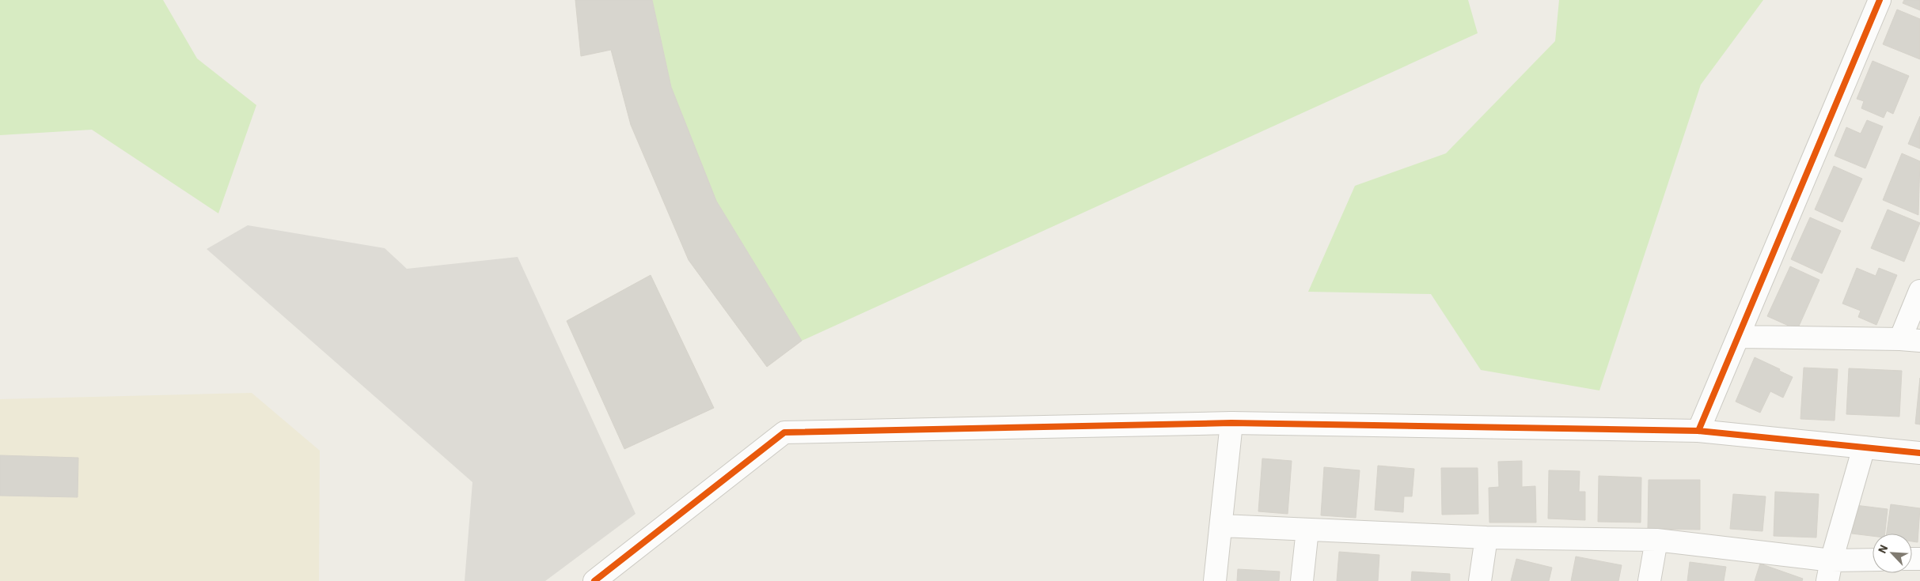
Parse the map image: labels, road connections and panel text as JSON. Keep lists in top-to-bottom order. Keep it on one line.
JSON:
{"north":"top left"}
